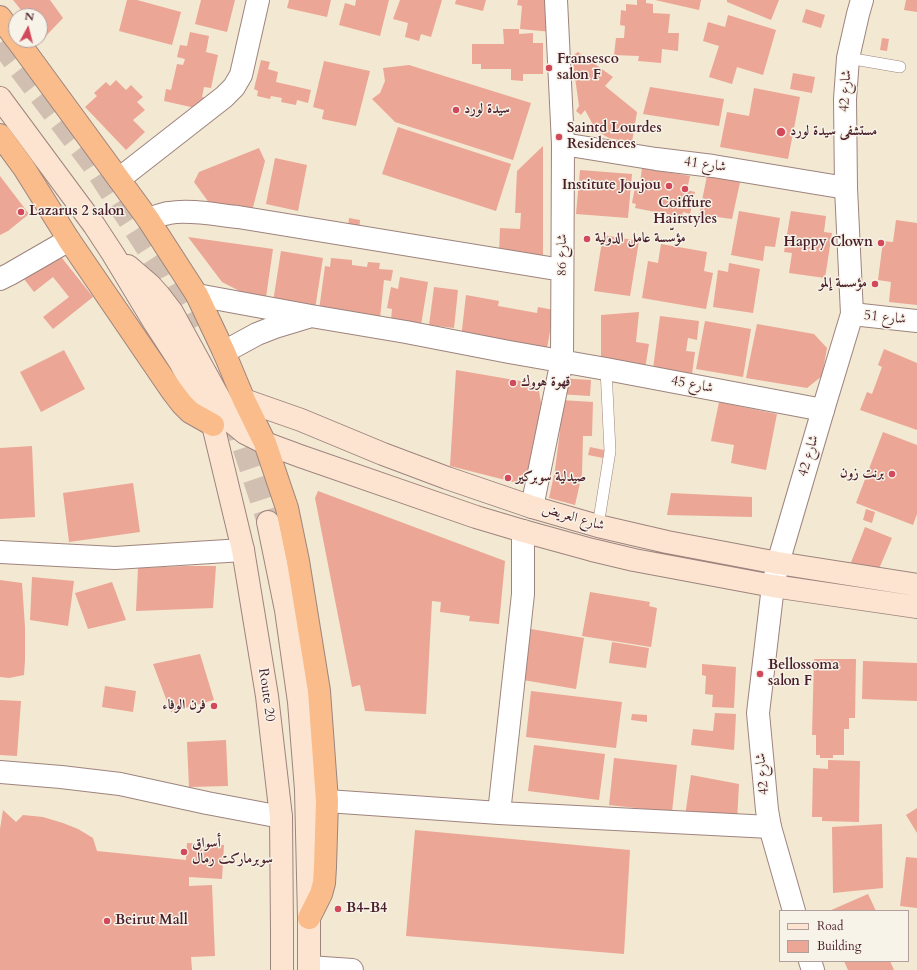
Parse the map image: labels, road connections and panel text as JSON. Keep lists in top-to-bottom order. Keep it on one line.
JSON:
{"streets":{"main road":["شارع العريض","Route 20"],"street":["شارع 42","شارع 41","شارع 86","شارع 51","شارع 45"]},"crossings":[["شارع 42","شارع 41"],["شارع 42","شارع 51"],["شارع 42","شارع 45"],["شارع 42","شارع العريض"],["شارع 41","شارع 86"],["شارع 86","شارع 45"],["شارع 86","شارع العريض"],["شارع العريض","Route 20"]],"places":["Fransesco salon F","سيدة لورد","مستشفى سيدة لورد","Saintd Lourdes Residences","Institute Joujou","Coiffure Hairstyles","Lazarus 2 salon","مؤسّسة عامل الدولية","Happy Clown","مؤسسة إلمو","قهوة هووك","برنت زون","صيدلية سوبركير","Bellossoma salon F","فرن الوفاء","أسواق سوبرماركت رمال","B4-B4","Beirut Mall"],"legend":["Road","Building"],"north":"top"}
